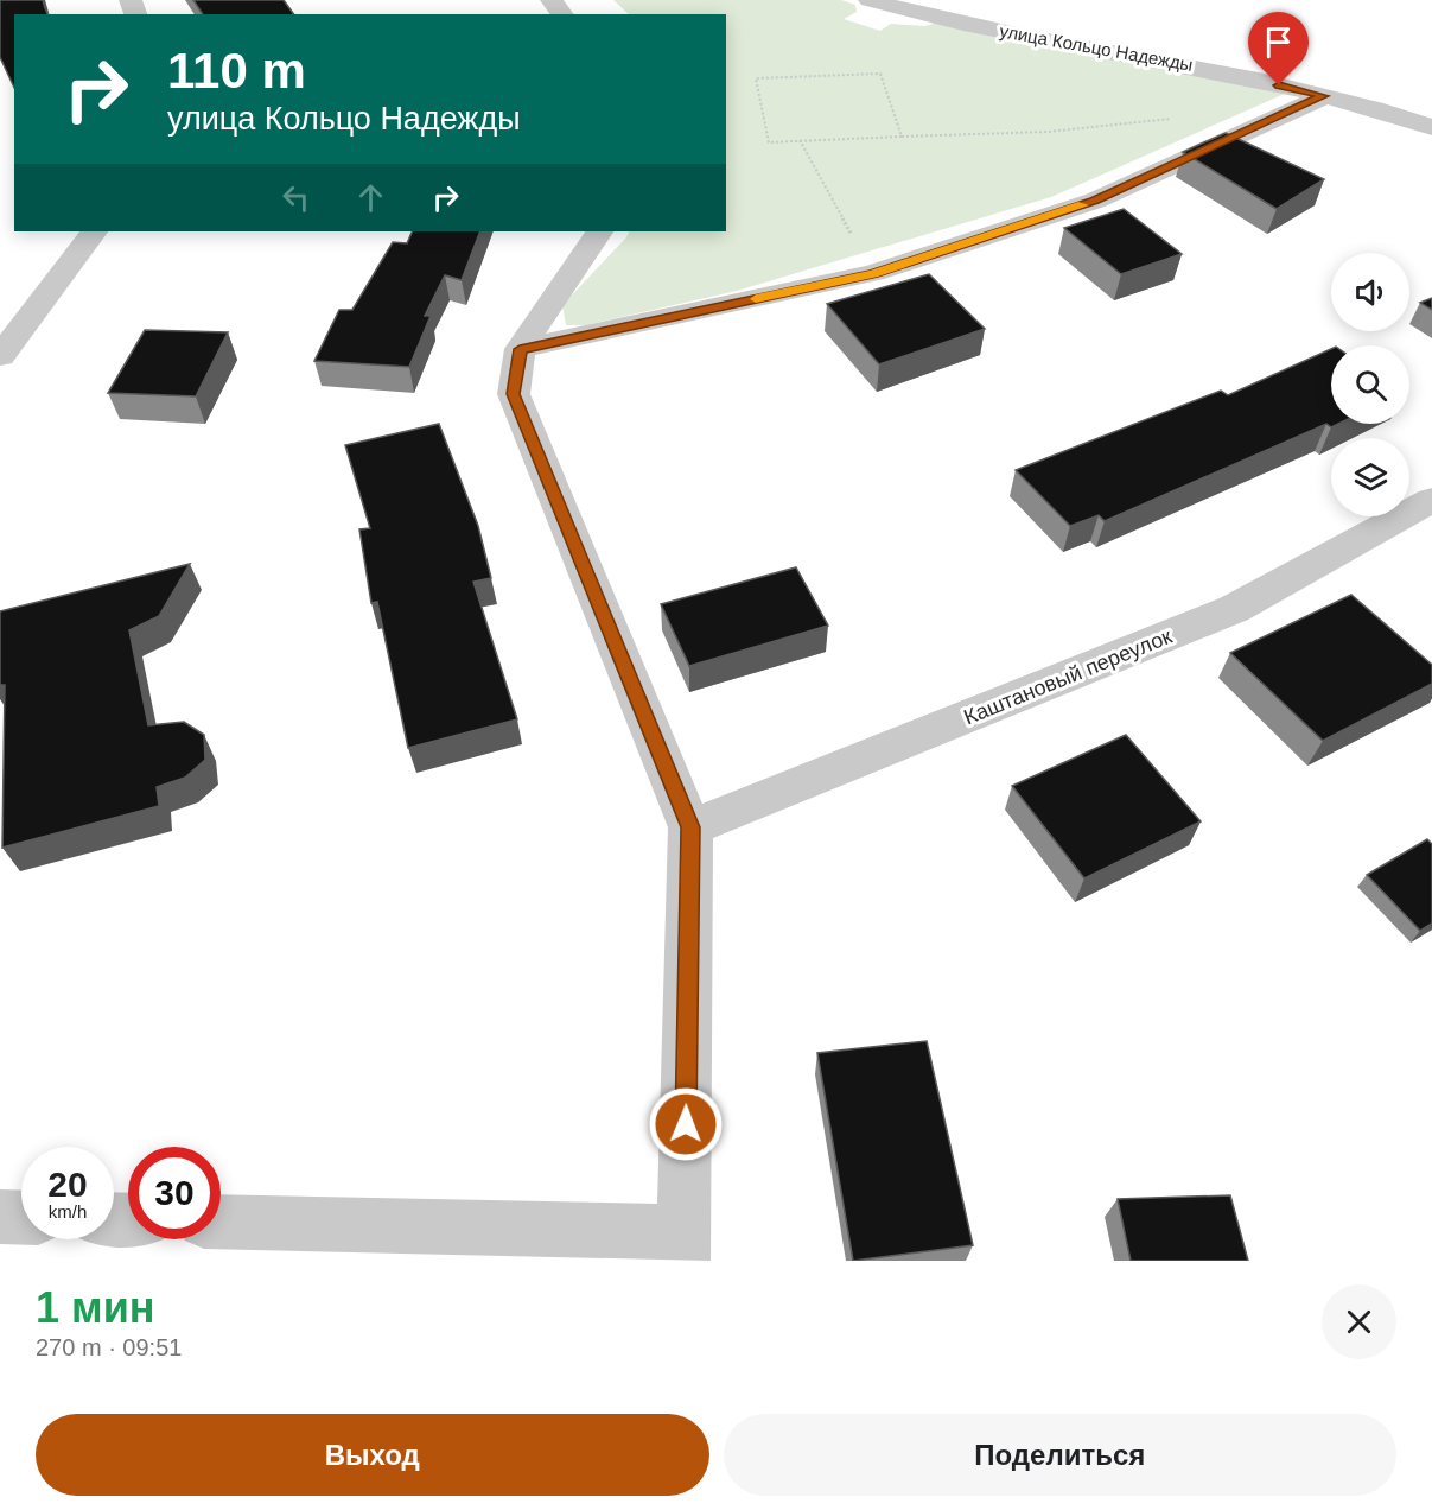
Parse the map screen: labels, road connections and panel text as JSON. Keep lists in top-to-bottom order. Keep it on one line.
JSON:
{"streets":{"street":["улица Кольцо Надежды","Каштановый переулок"]},"page":{"turn":["110 m","улица Кольцо Надежды"],"speed":"20 km/h","limit":"30","heading":["1 мин","270 m · 09:51"],"buttons":["Выход","Поделиться"]}}
